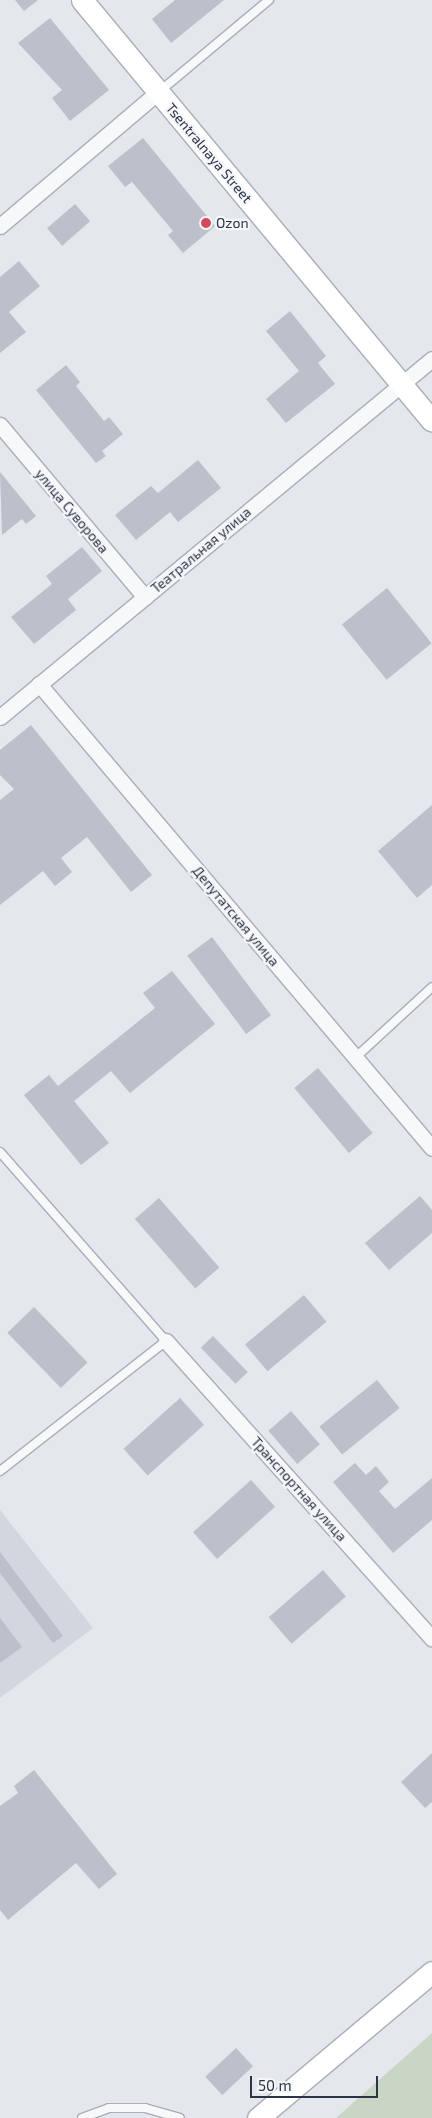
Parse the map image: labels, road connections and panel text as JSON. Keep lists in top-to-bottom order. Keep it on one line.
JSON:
{"streets":{"main road":["Tsentralnaya Street"],"street":["улица Суворова","Театральная улица","Депутатская улица","Транспортная улица"]},"crossings":[["Tsentralnaya Street","Театральная улица"],["улица Суворова","Театральная улица"],["Театральная улица","Депутатская улица"]],"places":["Ozon"],"scale_bar":"50 m"}
